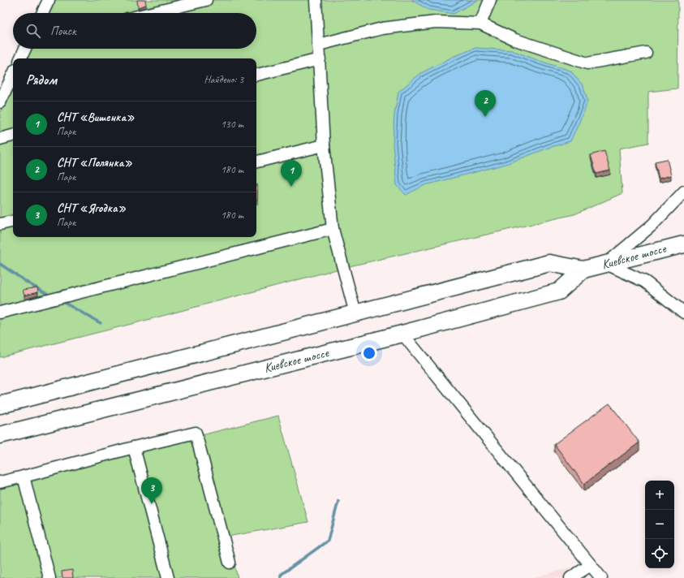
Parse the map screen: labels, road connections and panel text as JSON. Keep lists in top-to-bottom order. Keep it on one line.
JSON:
{"streets":{"highway":["Киевское шоссе"]},"page":{"search":"Поиск","heading":["Рядом","Найдено: 3"],"pins":["2","1","3"],"list":[{"mark":"1","name":"СНТ «Вишенка»","note":"Парк","value":"130 m"},{"mark":"2","name":"СНТ «Полянка»","note":"Парк","value":"180 m"},{"mark":"3","name":"СНТ «Ягодка»","note":"Парк","value":"180 m"}],"map_buttons":["+","−"]}}
